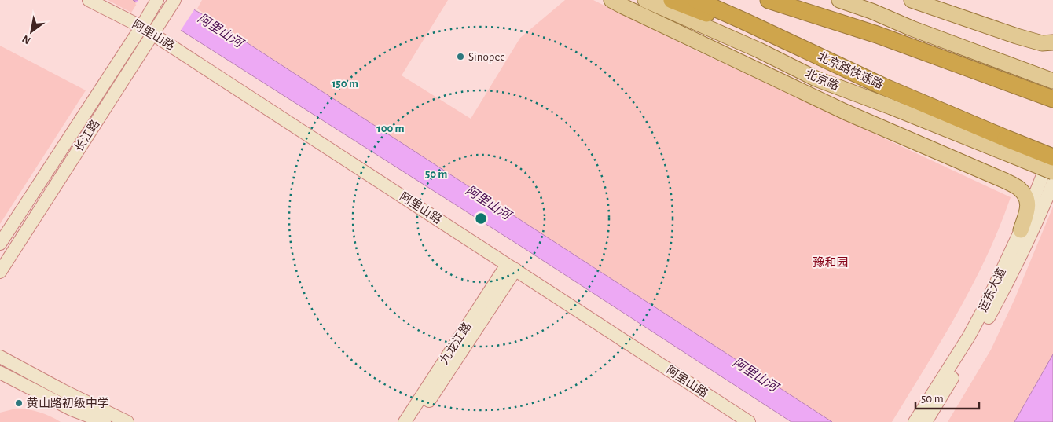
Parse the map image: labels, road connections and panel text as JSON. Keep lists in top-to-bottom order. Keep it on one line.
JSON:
{"streets":{"highway":["北京路快速路"],"main road":["北京路"],"street":["阿里山路","长江路","运东大道","九龙江路"]},"crossings":[["阿里山路","长江路"],["阿里山路","九龙江路"],["北京路快速路","北京路"]],"water":["阿里山河"],"parks":["豫和园"],"places":["Sinopec","黄山路初级中学"],"scale_bar":"50 m","north":"bottom left","rings":["150 m","100 m","50 m"]}
